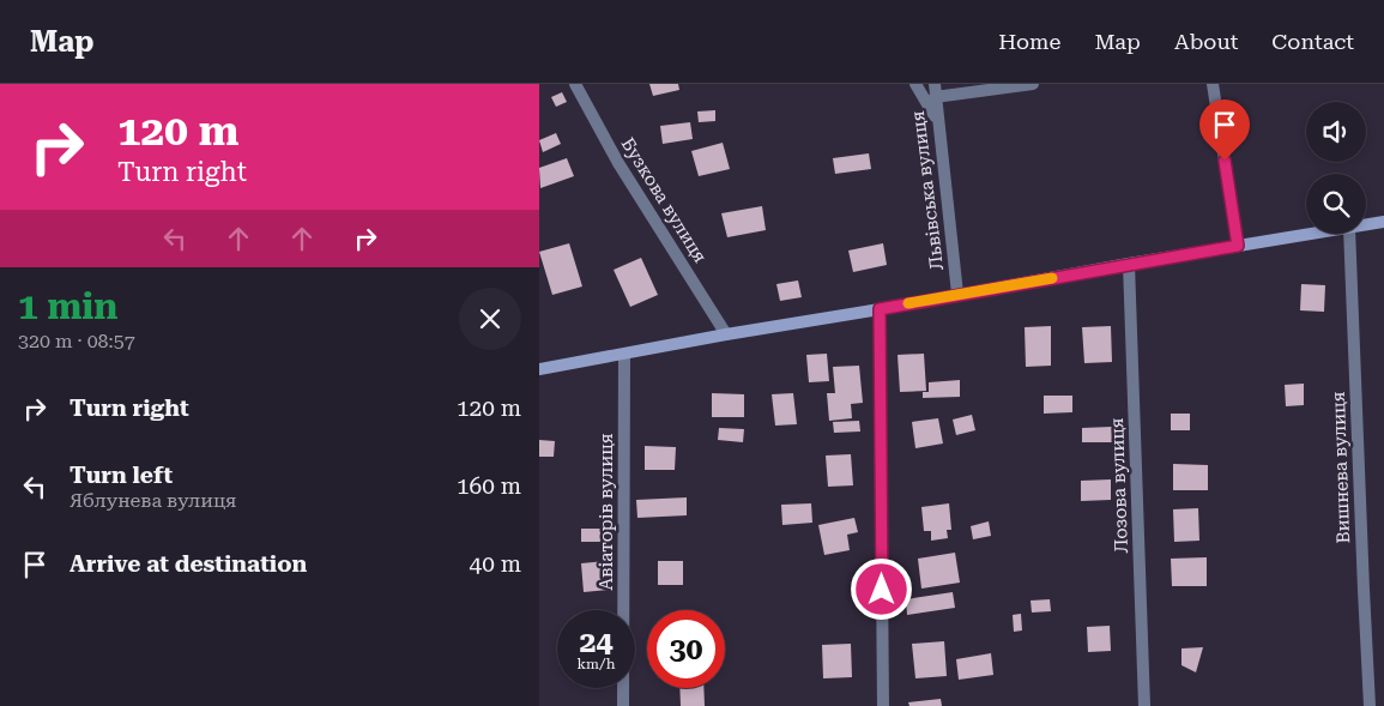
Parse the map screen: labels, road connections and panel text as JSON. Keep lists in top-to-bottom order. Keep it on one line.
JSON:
{"streets":{"street":["Львівська вулиця","Бузкова вулиця","Вишнева вулиця","Лозова вулиця","Авіаторів вулиця"]},"page":{"header":"Map","nav":["Home","Map","About","Contact"],"turn":["120 m","Turn right"],"heading":["1 min","320 m · 08:57"],"list":[{"name":"Turn right","value":"120 m"},{"name":"Turn left","note":"Яблунева вулиця","value":"160 m"},{"name":"Arrive at destination","value":"40 m"}],"speed":"24 km/h","limit":"30"}}
